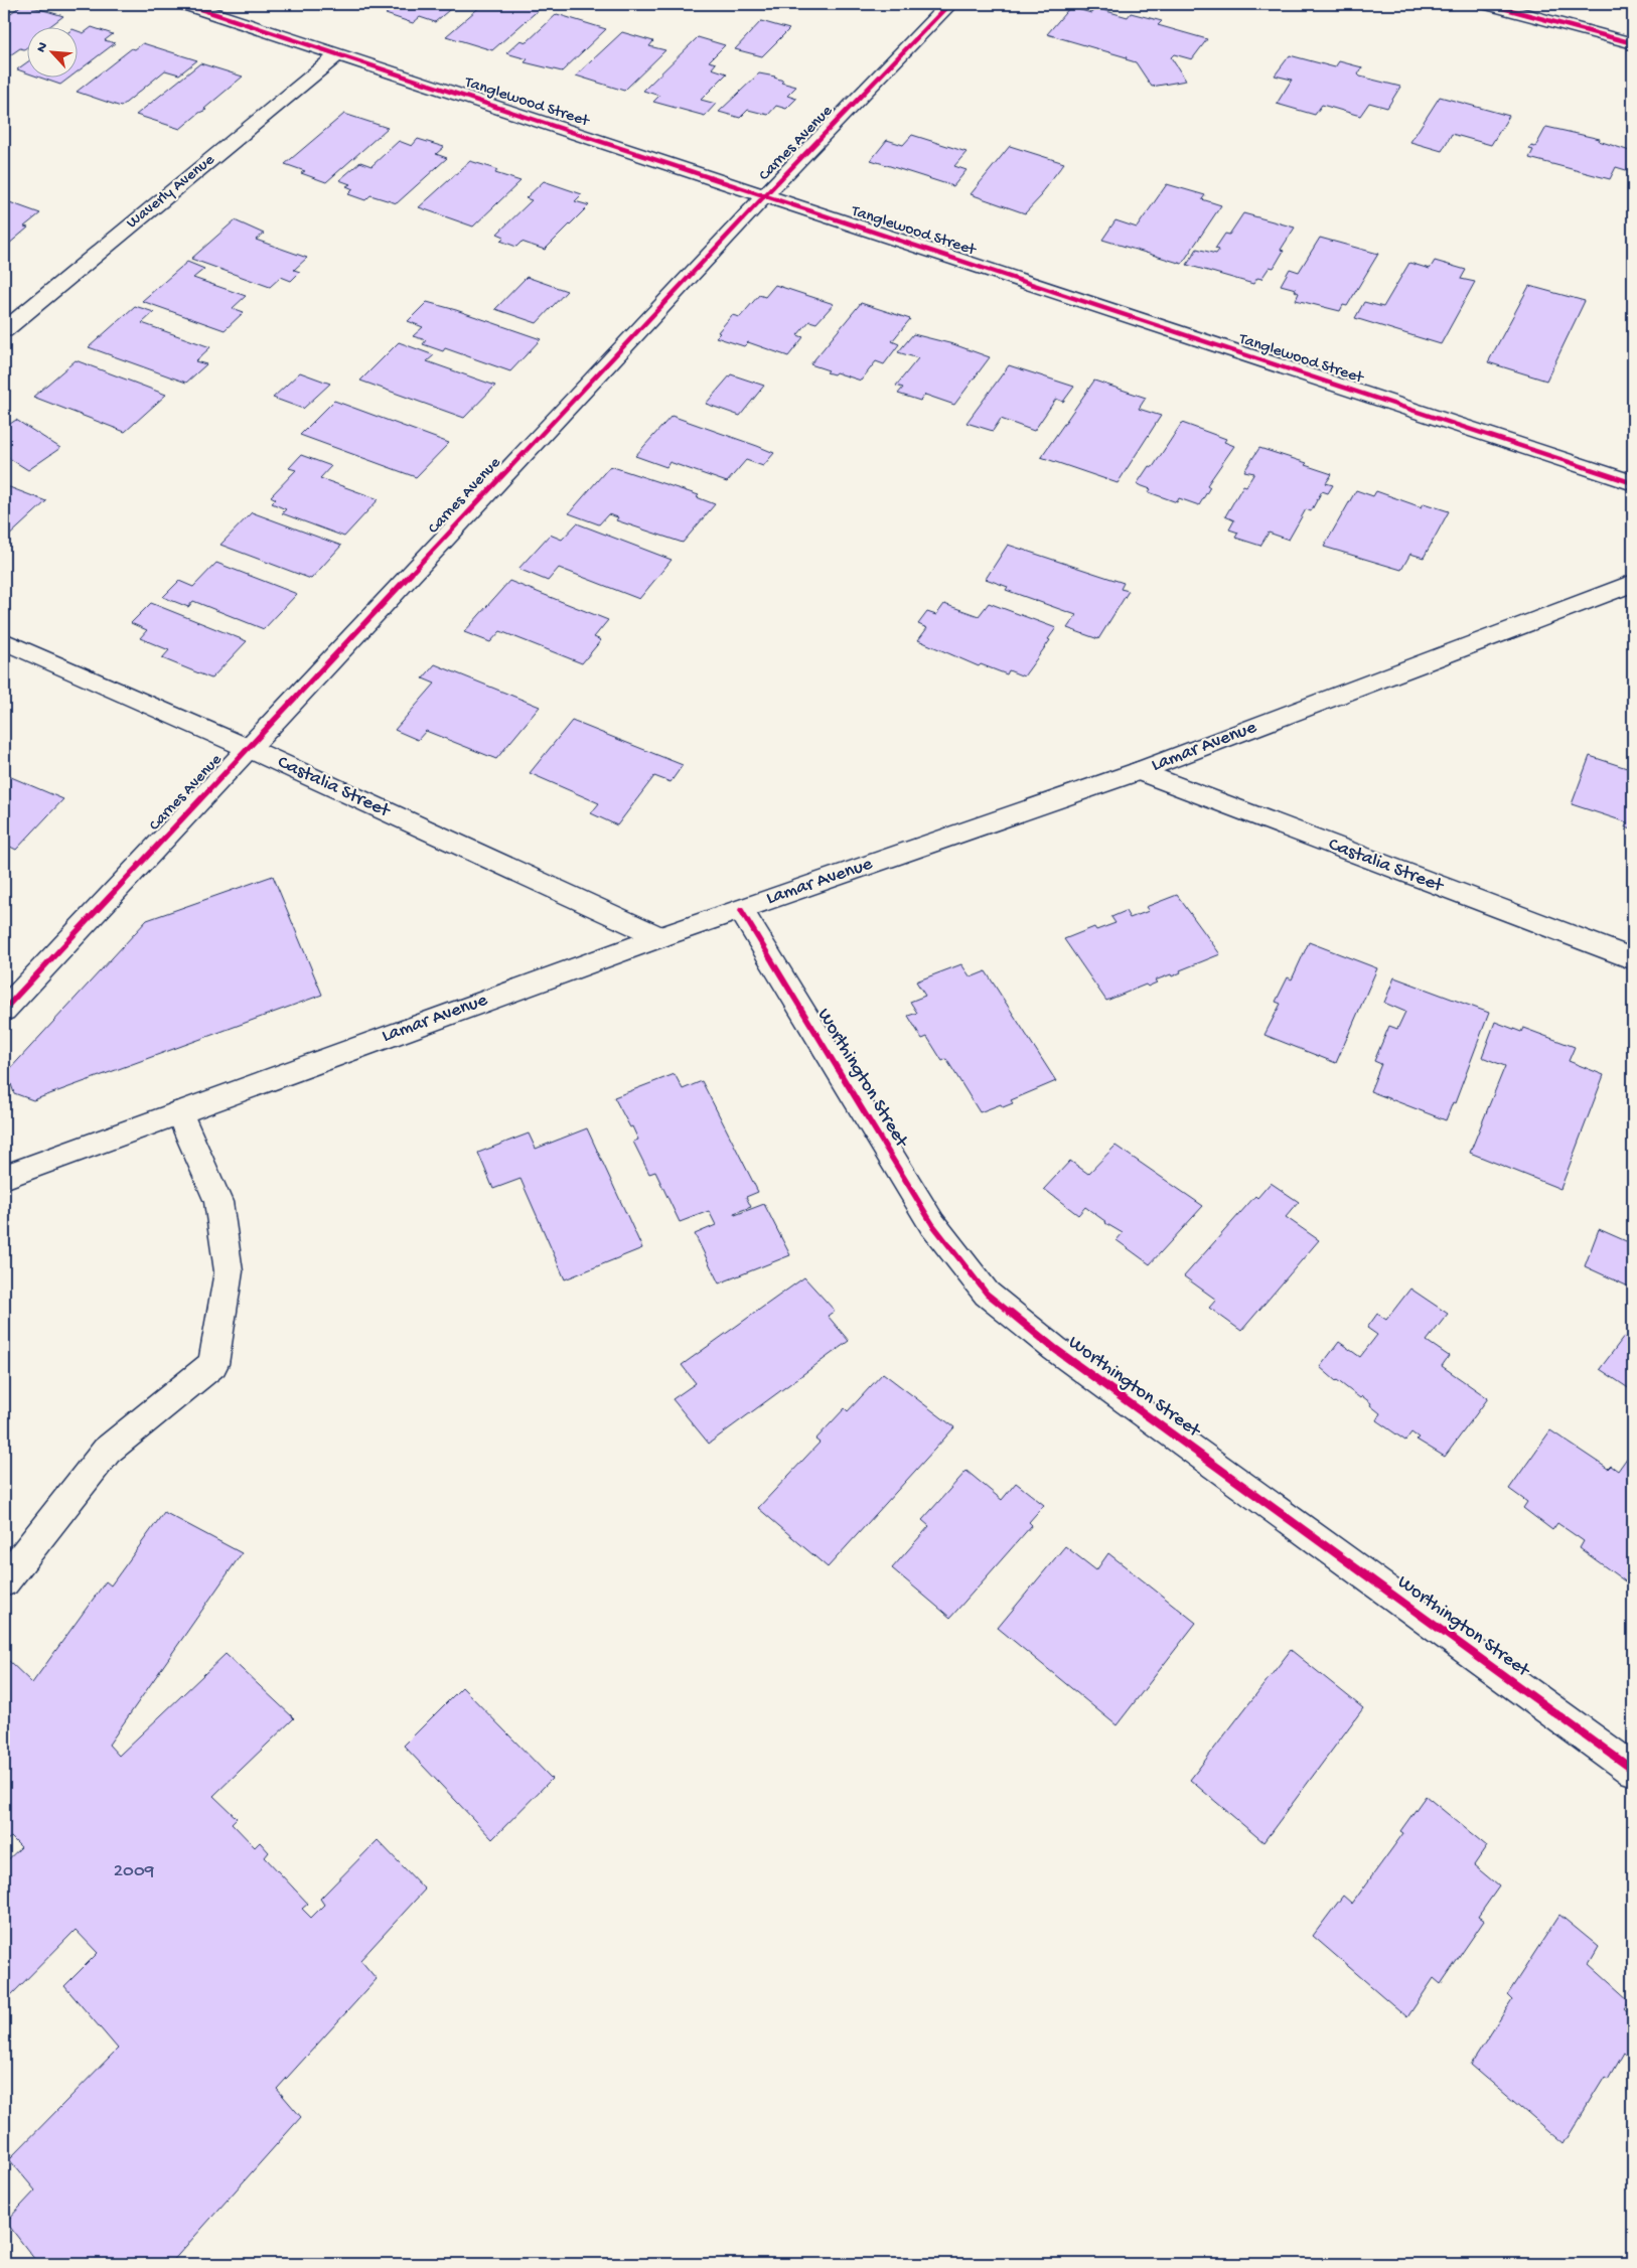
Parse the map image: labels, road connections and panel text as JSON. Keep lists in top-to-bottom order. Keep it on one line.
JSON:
{"streets":{"street":["Tanglewood Street","Carnes Avenue","Waverly Avenue","Lamar Avenue","Castalia Street","Worthington Street"]},"crossings":[["Tanglewood Street","Carnes Avenue"],["Tanglewood Street","Waverly Avenue"],["Carnes Avenue","Castalia Street"],["Lamar Avenue","Castalia Street"],["Lamar Avenue","Worthington Street"]],"house_numbers":["2009"],"north":"top left"}
